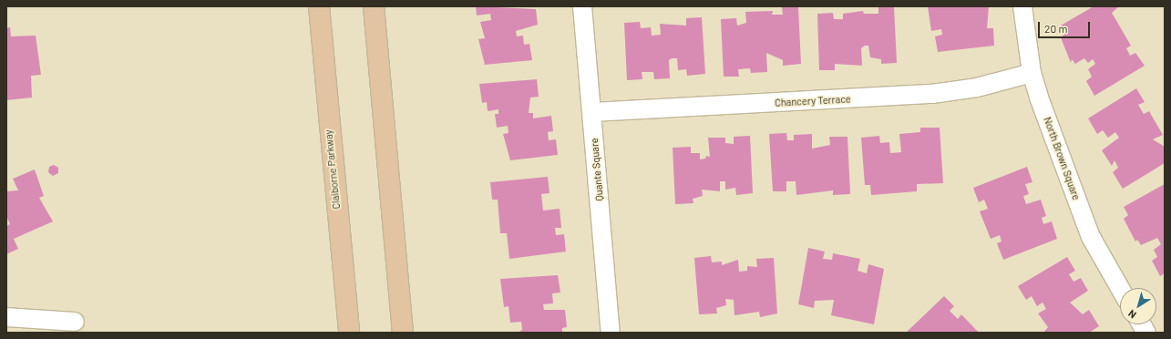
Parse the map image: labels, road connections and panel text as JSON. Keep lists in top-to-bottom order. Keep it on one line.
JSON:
{"streets":{"main road":["Claiborne Parkway"],"street":["Chancery Terrace","North Brown Square","Quante Square"]},"crossings":[["Chancery Terrace","North Brown Square"],["Chancery Terrace","Quante Square"]],"scale_bar":"20 m","north":"bottom left"}
